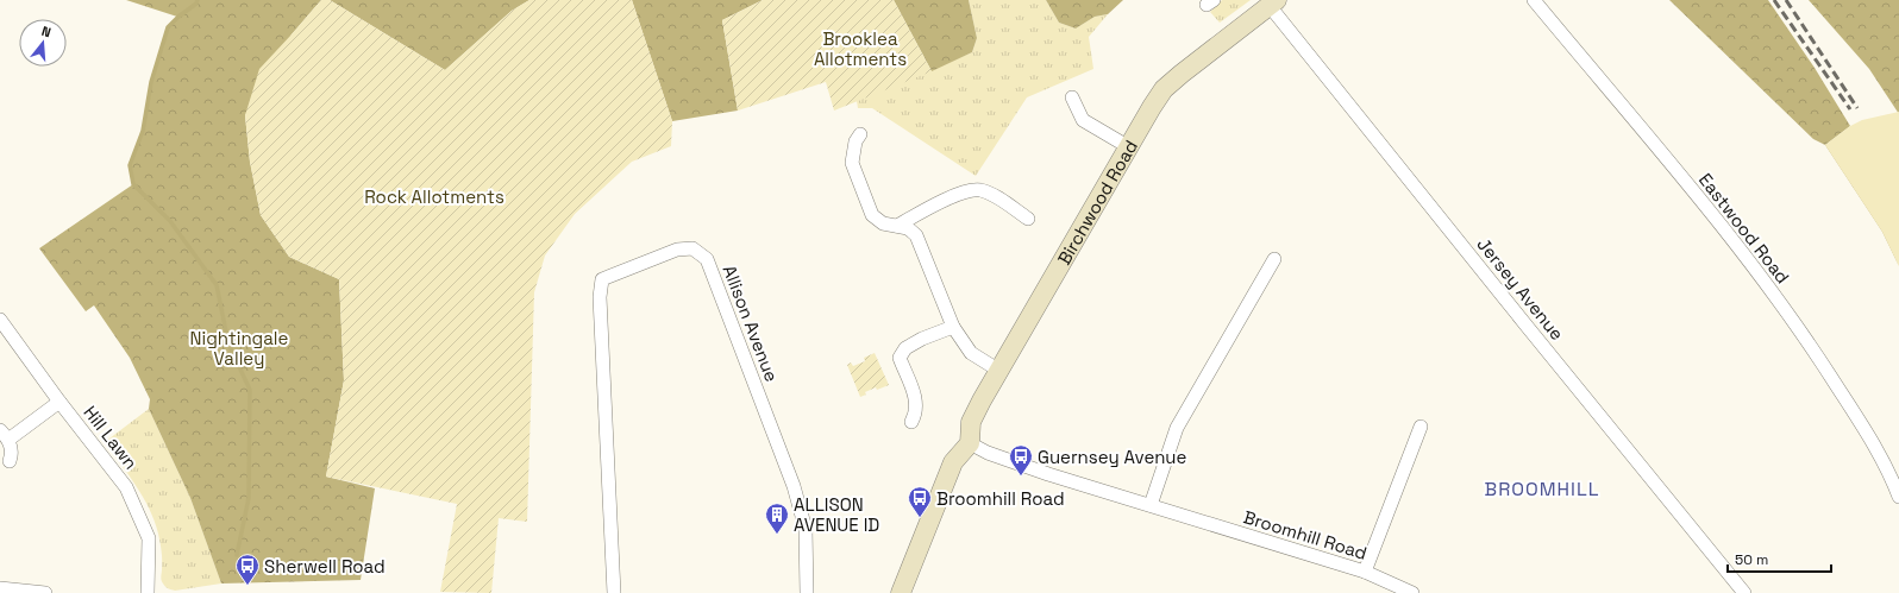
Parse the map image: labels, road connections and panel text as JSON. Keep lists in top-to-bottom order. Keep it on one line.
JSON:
{"streets":{"street":["Birchwood Road","Eastwood Road","Jersey Avenue","Allison Avenue","Hill Lawn","Broomhill Road"]},"crossings":[["Birchwood Road","Jersey Avenue"],["Birchwood Road","Broomhill Road"]],"districts":["BROOMHILL"],"parks":["Brooklea Allotments","Rock Allotments","Nightingale Valley"],"places":{"bus stop":["Guernsey Avenue","Broomhill Road","Sherwell Road"],"building":["ALLISON AVENUE ID"]},"scale_bar":"50 m","north":"top"}
